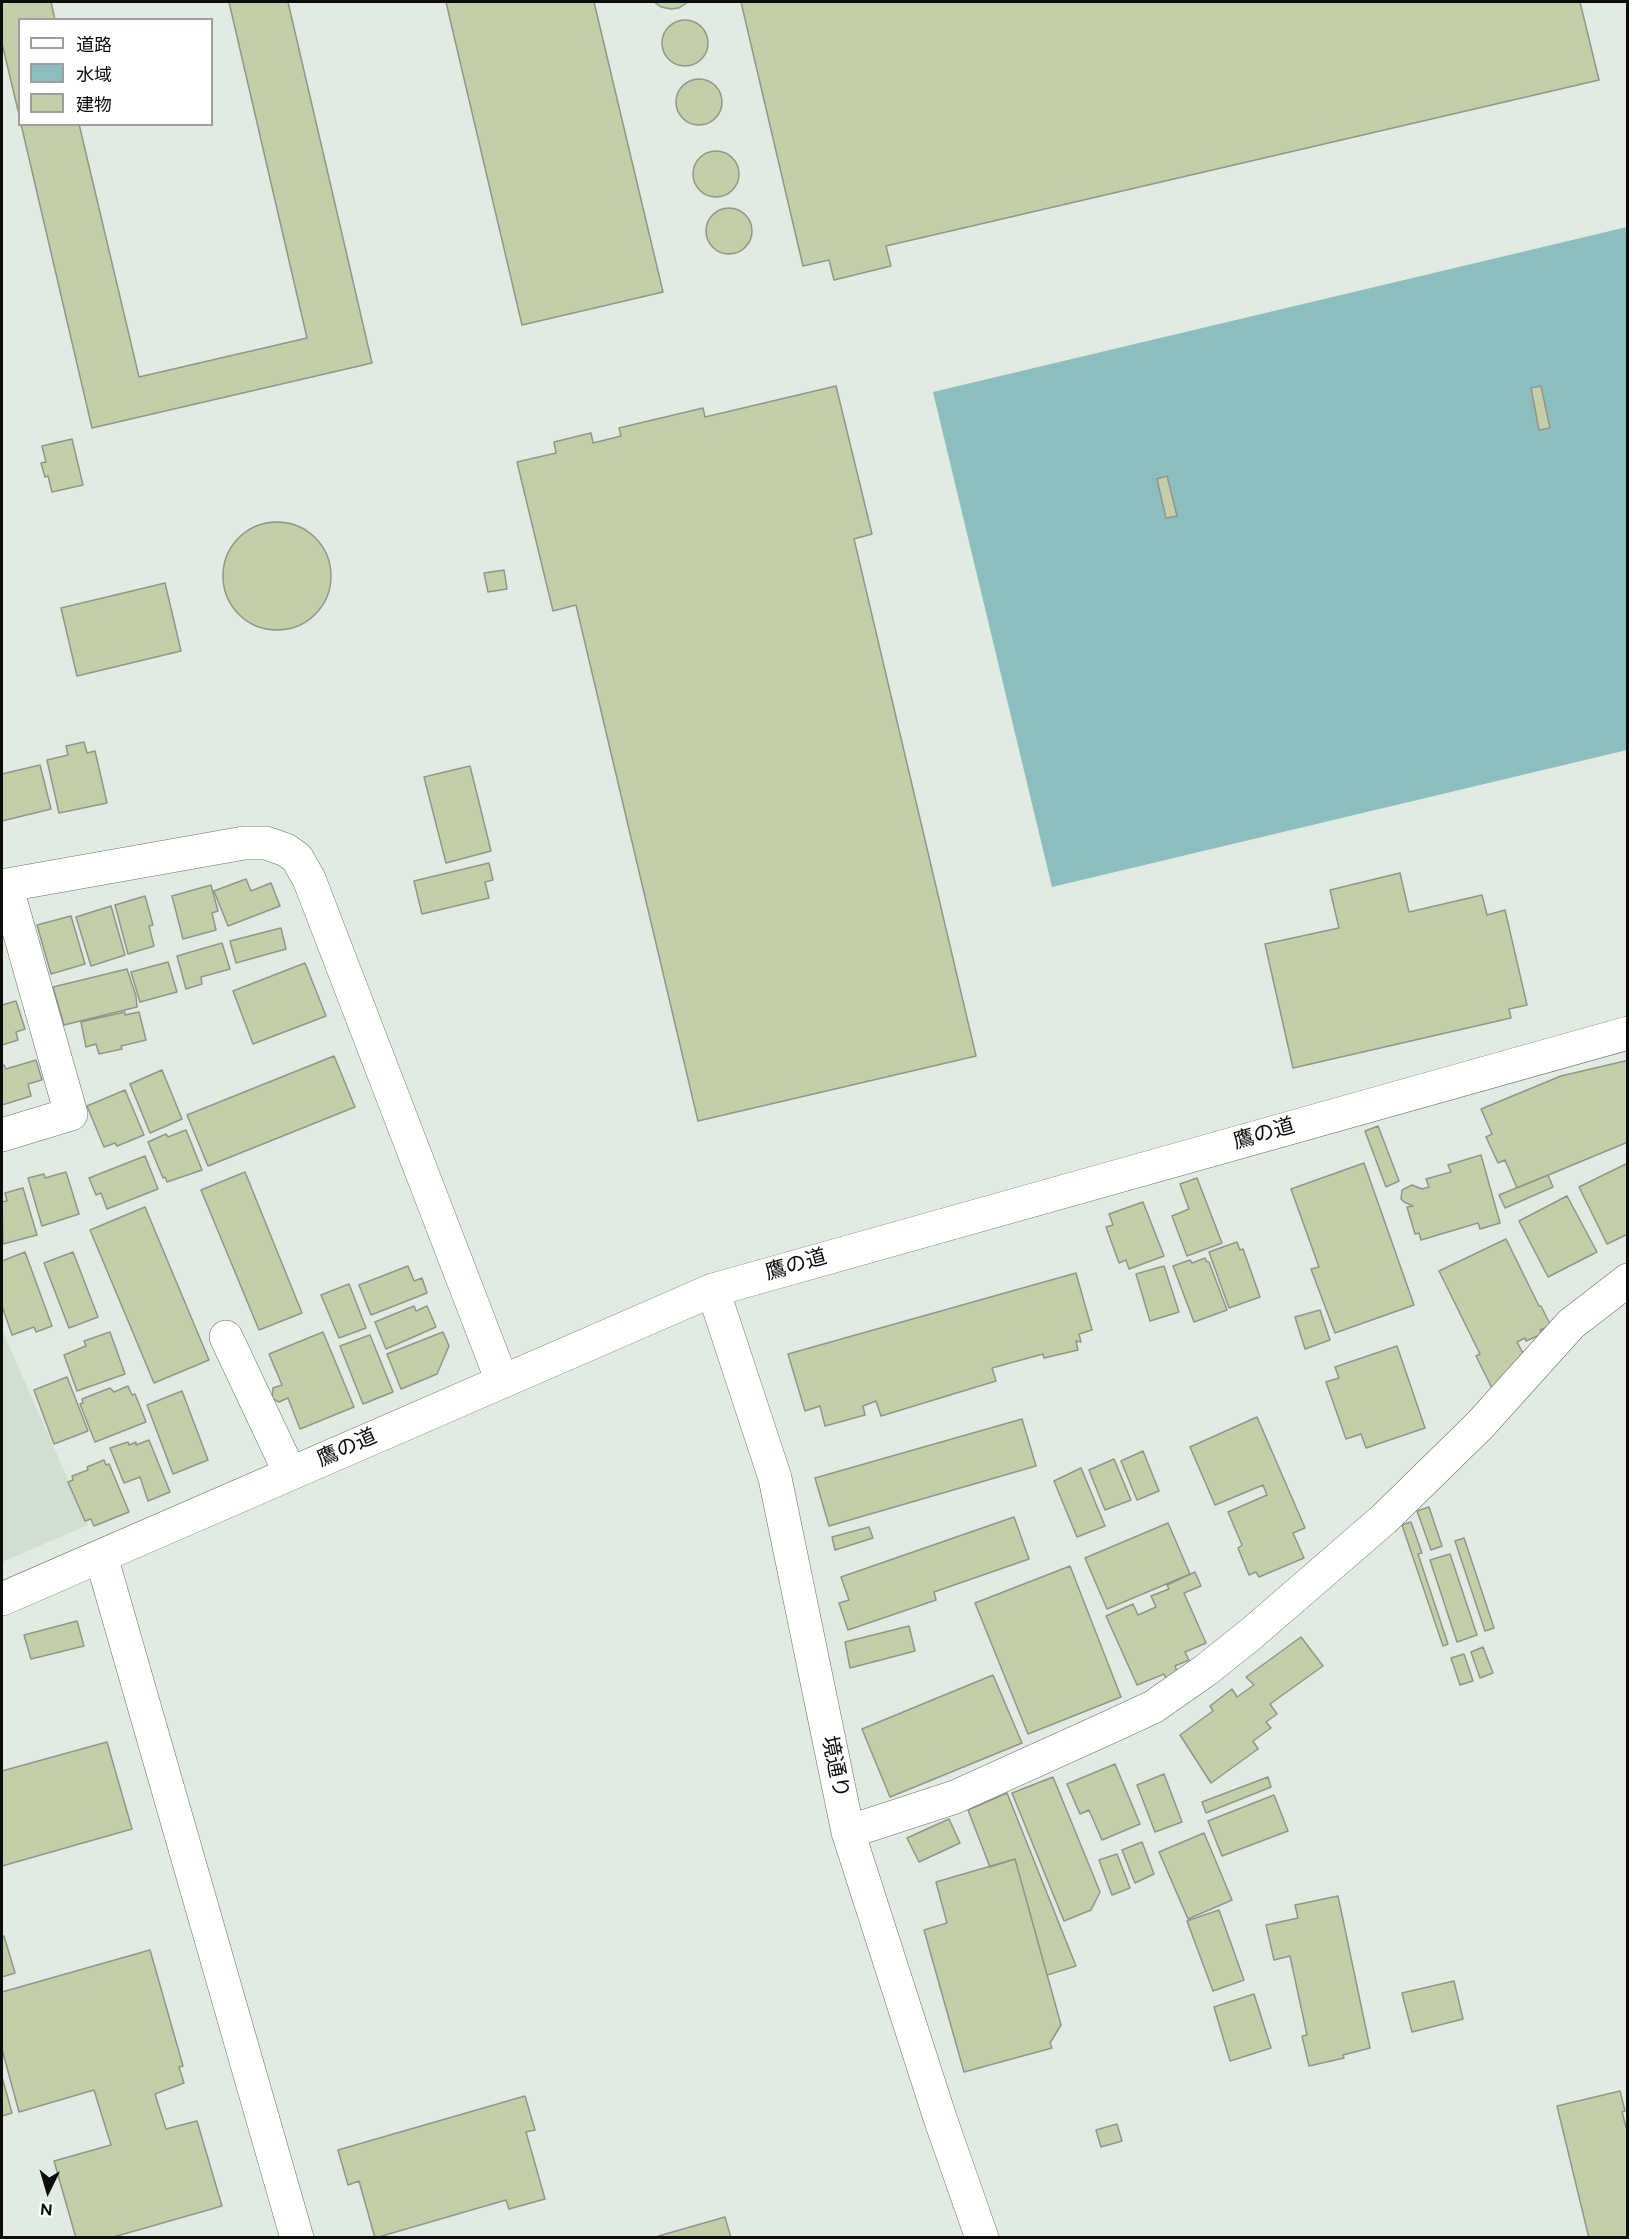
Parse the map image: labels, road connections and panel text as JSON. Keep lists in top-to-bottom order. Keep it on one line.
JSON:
{"streets":{"street":["鷹の道","境通り"]},"crossings":[["鷹の道","境通り"]],"legend":["道路","水域","建物"],"north":"bottom"}
